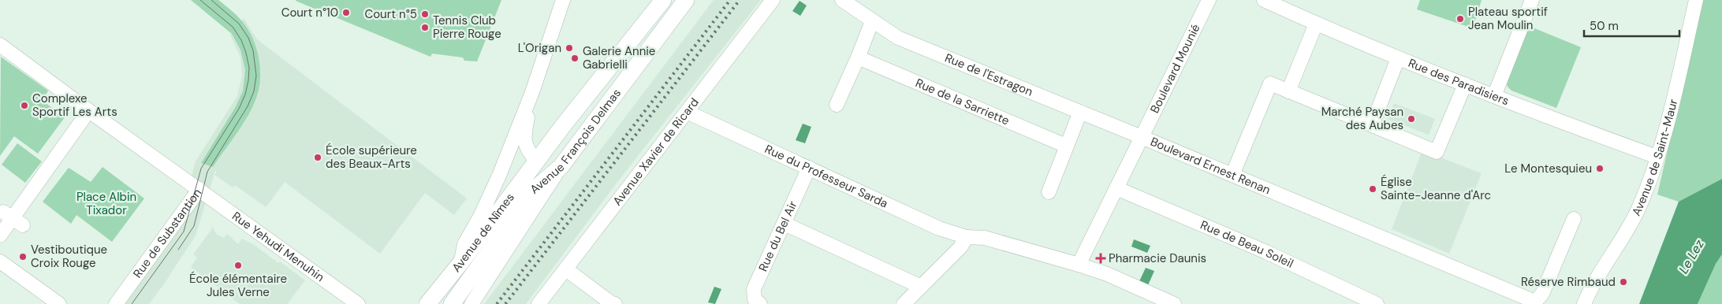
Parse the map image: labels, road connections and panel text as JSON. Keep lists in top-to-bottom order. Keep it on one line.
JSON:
{"streets":{"main road":["Avenue François Delmas","Avenue de Nîmes"],"street":["Boulevard Mounié","Rue de l'Estragon","Rue des Paradisiers","Rue de la Sarriette","Avenue Xavier de Ricard","Avenue de Saint-Maur","Boulevard Ernest Renan","Rue du Professeur Sarda","Rue de Substantion","Rue du Bel Air","Rue de Beau Soleil","Rue Yehudi Menuhin"]},"crossings":[["Boulevard Mounié","Rue de l'Estragon"],["Boulevard Mounié","Boulevard Ernest Renan"],["Rue de l'Estragon","Boulevard Ernest Renan"],["Rue des Paradisiers","Avenue de Saint-Maur"],["Avenue François Delmas","Avenue de Nîmes"],["Avenue Xavier de Ricard","Rue du Professeur Sarda"],["Boulevard Ernest Renan","Rue de Beau Soleil"],["Rue du Professeur Sarda","Rue du Bel Air"],["Rue de Substantion","Rue Yehudi Menuhin"]],"water":["Le Lez"],"parks":["Place Albin Tixador"],"places":{"other":["Court n°10","Court n°5","Plateau sportif Jean Moulin","Tennis Club Pierre Rouge","L'Origan","Galerie Annie Gabrielli","Complexe Sportif Les Arts","Marché Paysan des Aubes","École supérieure des Beaux-Arts","Le Montesquieu","Église Sainte-Jeanne d'Arc","Vestiboutique Croix Rouge","École élémentaire Jules Verne","Réserve Rimbaud"],"health":["Pharmacie Daunis"]},"scale_bar":"50 m"}
